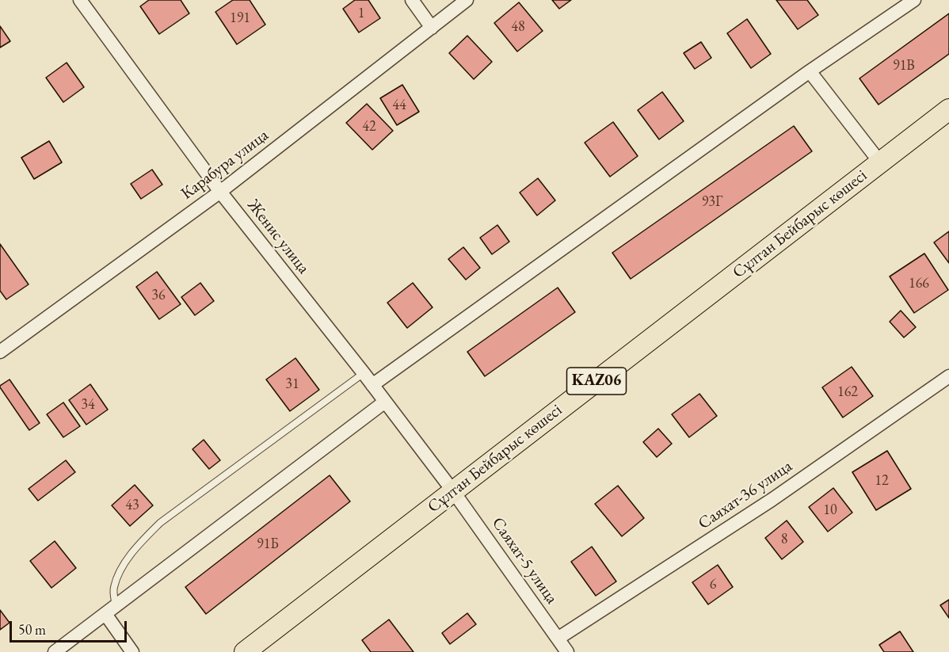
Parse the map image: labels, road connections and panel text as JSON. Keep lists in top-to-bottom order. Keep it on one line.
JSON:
{"streets":{"main road":["Сұлтан Бейбарыс көшесі","KAZ06"],"street":["Карабура улица","Женис улица","Саяхат-36 улица","Саяхат-5 улица"]},"crossings":[["Карабура улица","Женис улица"],["Сұлтан Бейбарыс көшесі","Женис улица"],["Сұлтан Бейбарыс көшесі","Саяхат-5 улица"],["Женис улица","Саяхат-5 улица"],["Саяхат-36 улица","Саяхат-5 улица"]],"house_numbers":["1","191","48","91В","44","42","93Г","166","36","31","162","34","12","43","10","8","91Б","6"],"scale_bar":"50 m"}
